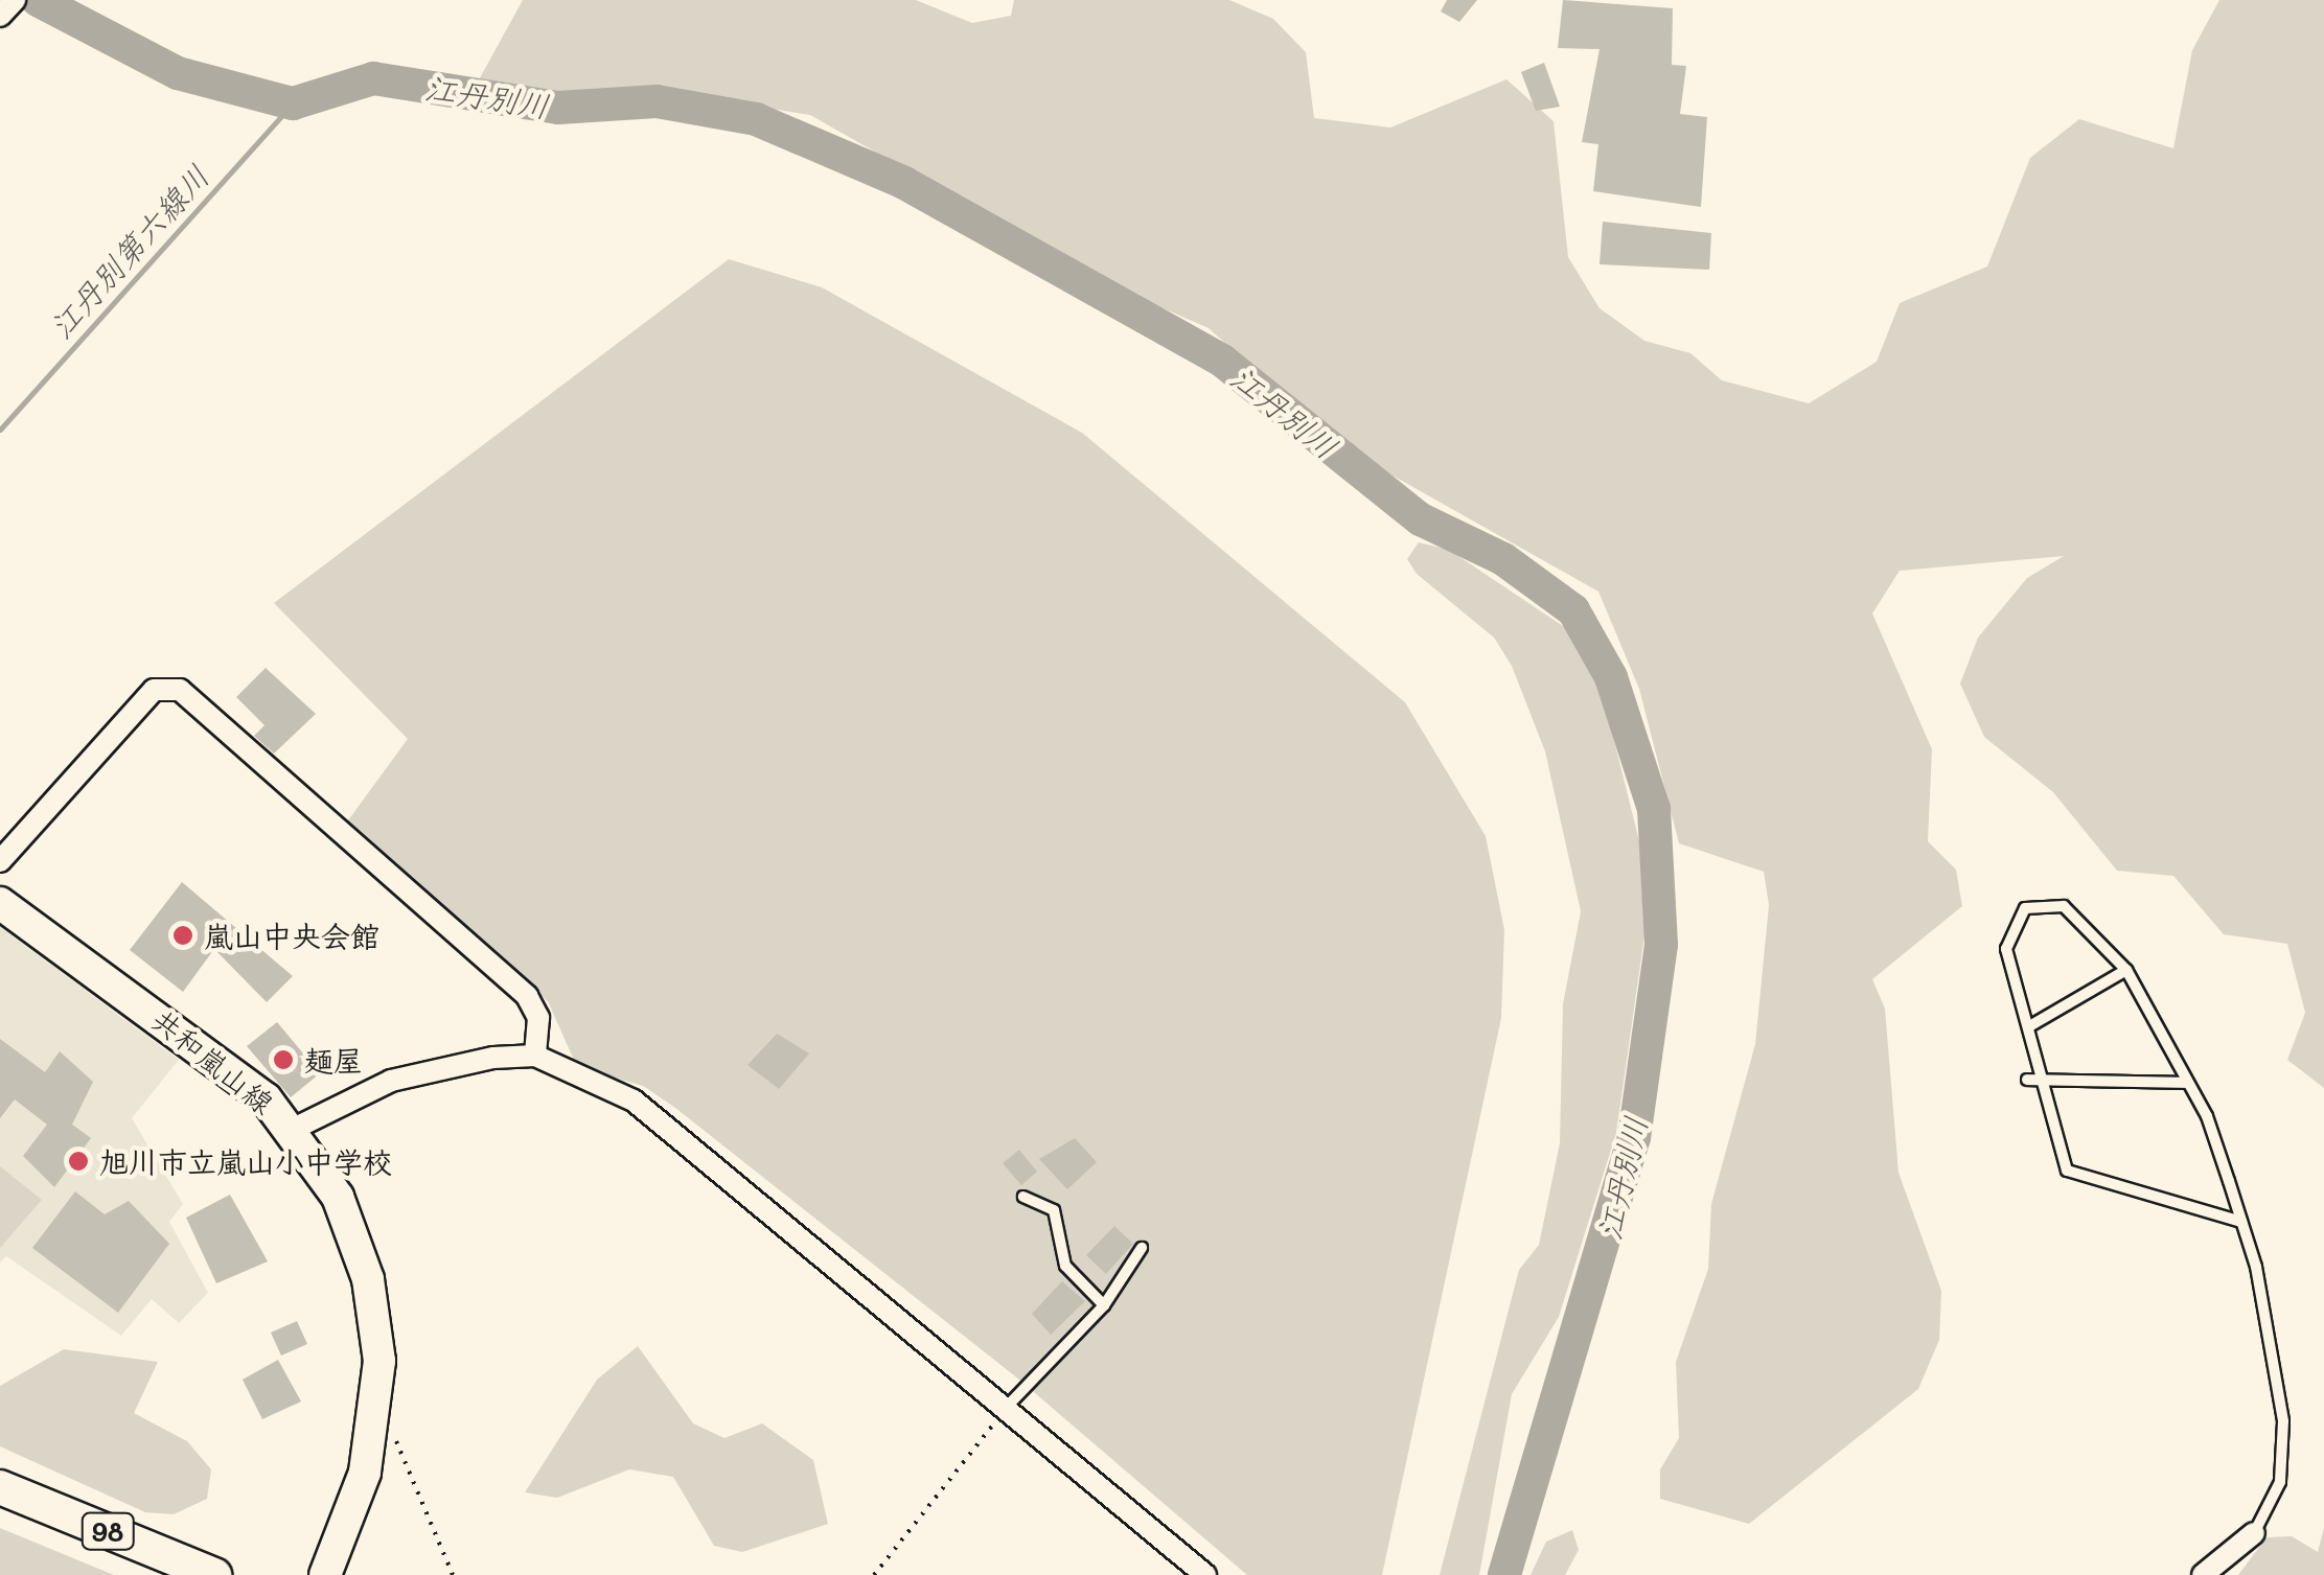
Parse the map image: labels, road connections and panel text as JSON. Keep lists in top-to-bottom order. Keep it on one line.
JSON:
{"streets":{"main road":["共和嵐山線","98"]},"water":["江丹別川","江丹別第六線川"],"places":["嵐山中央会館","麺屋","旭川市立嵐山小中学校"]}
